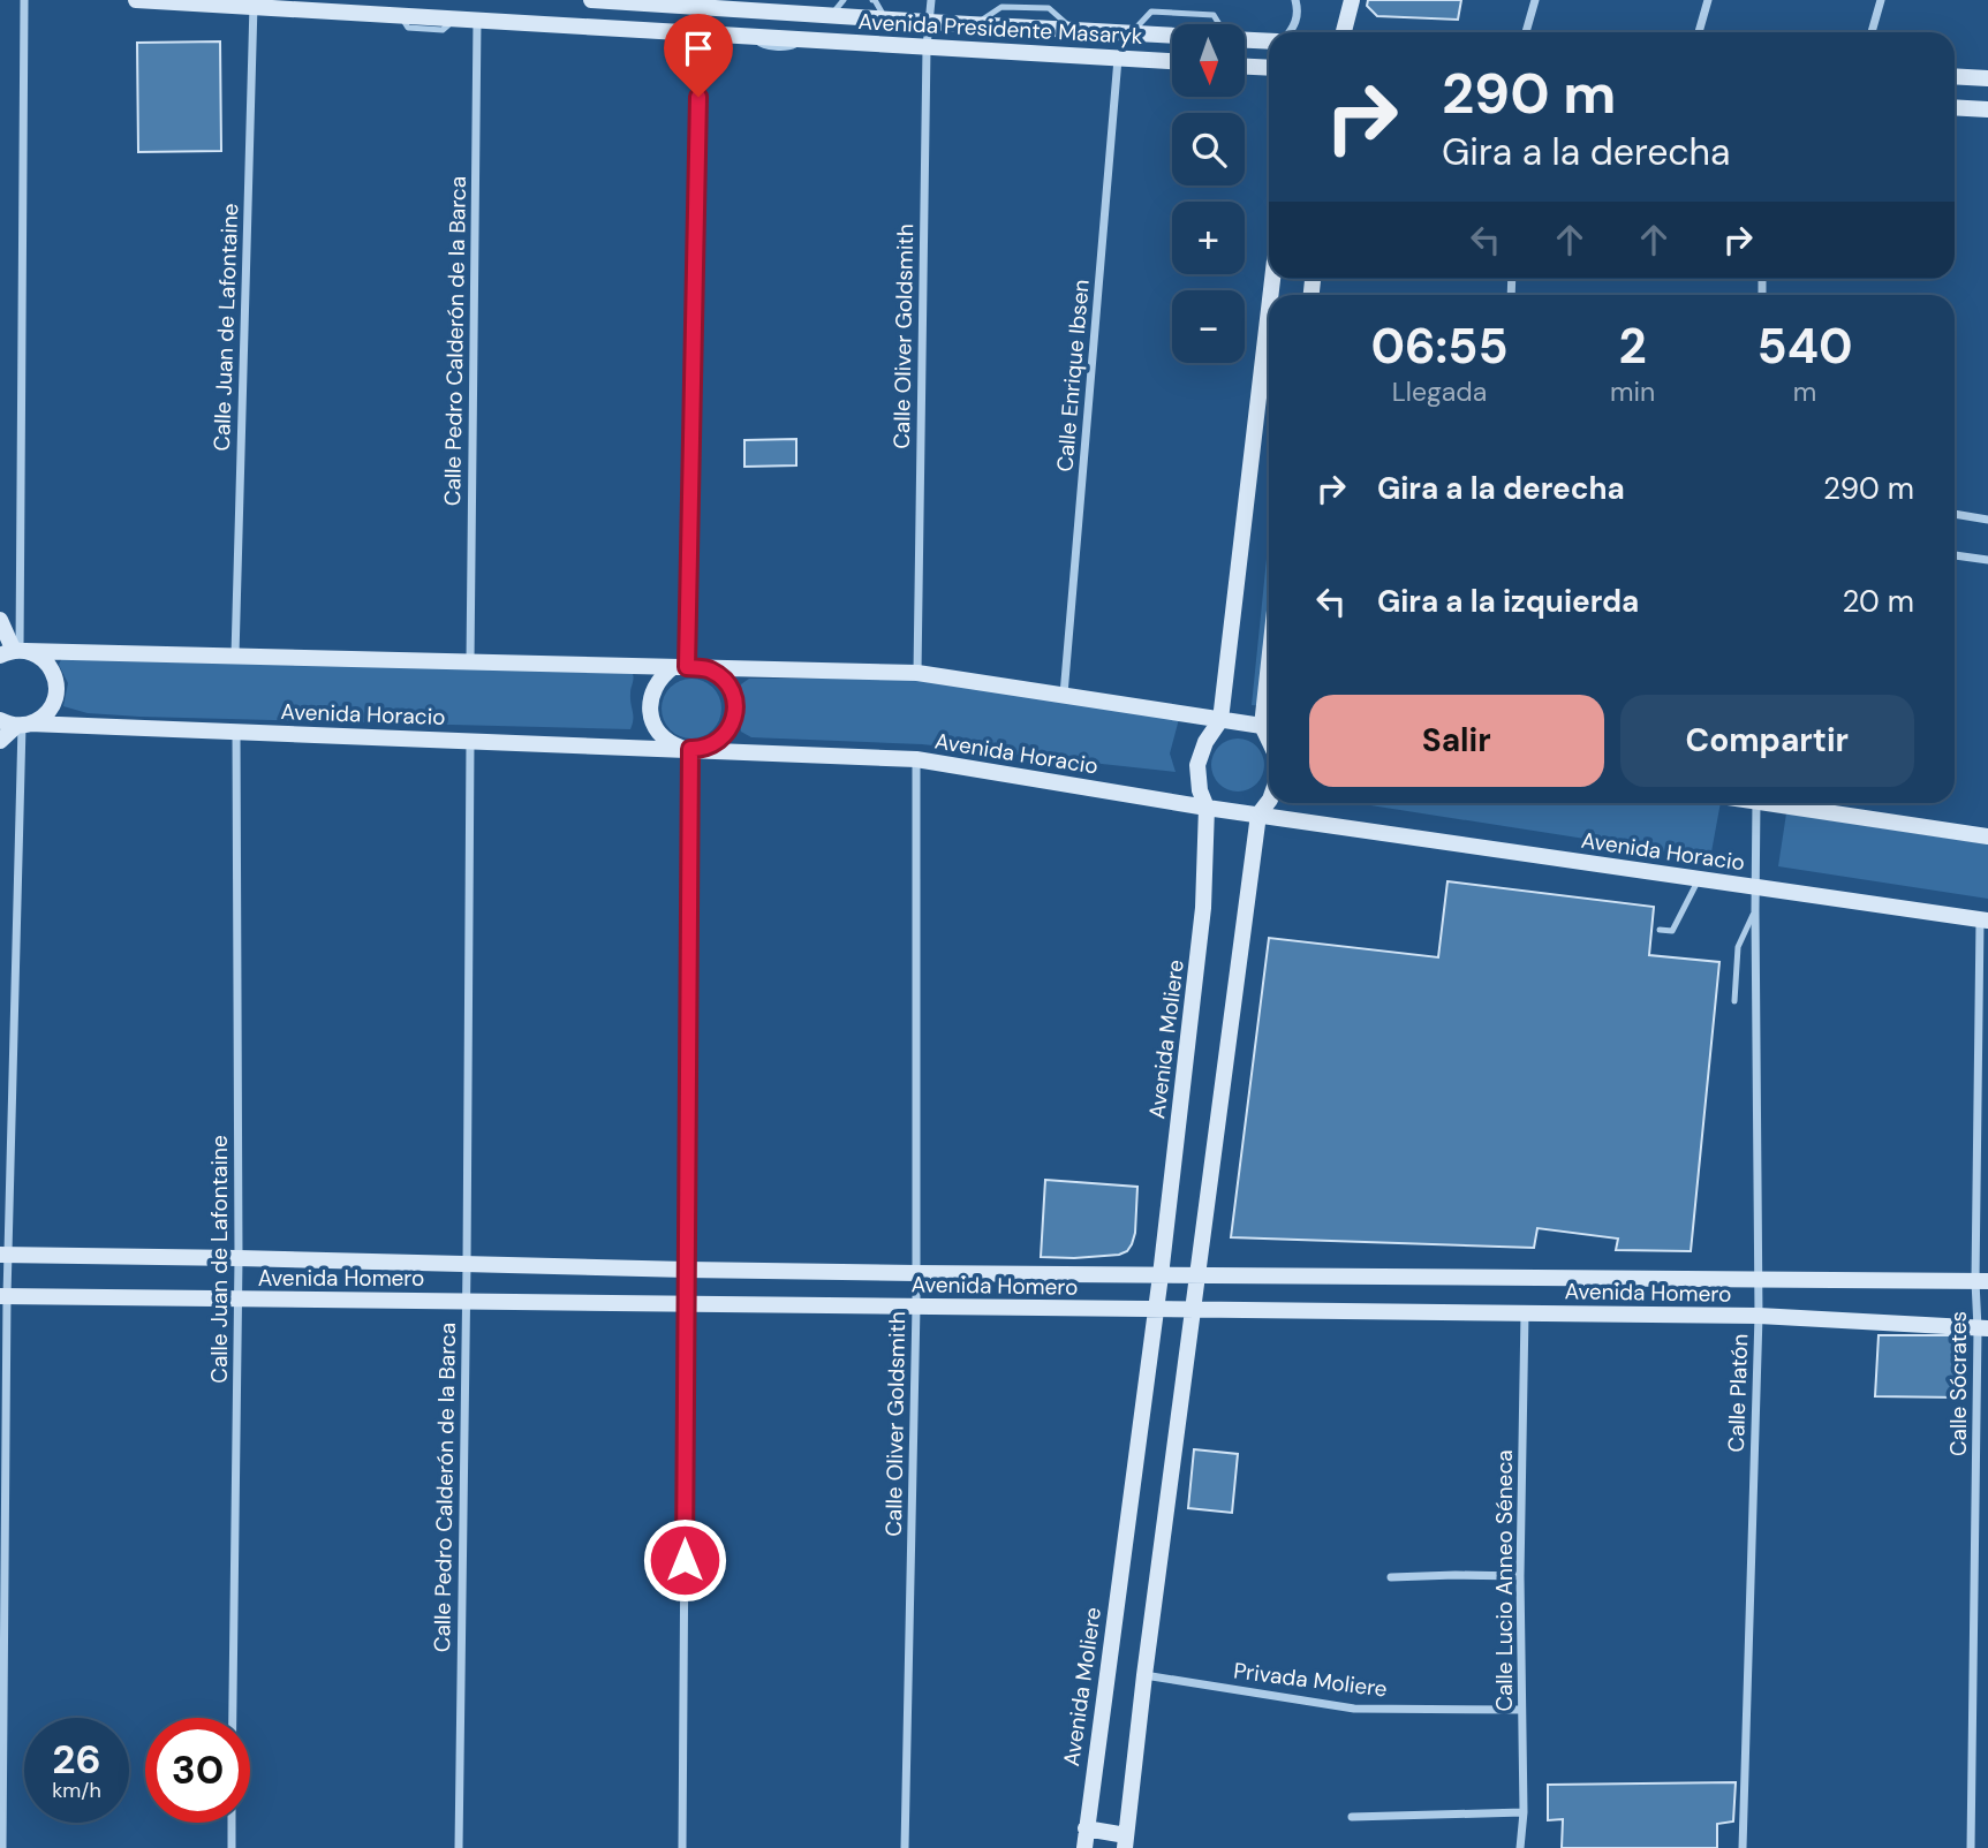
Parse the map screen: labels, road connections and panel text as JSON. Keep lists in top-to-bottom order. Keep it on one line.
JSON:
{"streets":{"street":["Avenida Presidente Masaryk","Calle Juan de Lafontaine","Calle Oliver Goldsmith","Calle Pedro Calderón de la Barca","Calle Enrique Ibsen","Avenida Horacio","Avenida Moliere","Avenida Homero","Calle Sócrates","Calle Platón","Calle Lucio Anneo Séneca","Privada Moliere"]},"crossings":[["Avenida Presidente Masaryk","Calle Juan de Lafontaine"],["Avenida Presidente Masaryk","Calle Oliver Goldsmith"],["Avenida Presidente Masaryk","Calle Pedro Calderón de la Barca"],["Avenida Presidente Masaryk","Calle Enrique Ibsen"],["Calle Juan de Lafontaine","Avenida Horacio"],["Calle Juan de Lafontaine","Avenida Homero"],["Calle Oliver Goldsmith","Avenida Horacio"],["Calle Oliver Goldsmith","Avenida Homero"],["Calle Pedro Calderón de la Barca","Avenida Horacio"],["Calle Pedro Calderón de la Barca","Avenida Homero"],["Avenida Horacio","Avenida Moliere"],["Avenida Horacio","Calle Sócrates"],["Avenida Horacio","Calle Platón"],["Avenida Moliere","Avenida Homero"],["Avenida Homero","Calle Sócrates"],["Avenida Homero","Calle Platón"],["Avenida Homero","Calle Lucio Anneo Séneca"],["Calle Lucio Anneo Séneca","Privada Moliere"]],"north":"bottom","page":{"map_buttons":["+","−"],"turn":["290 m","Gira a la derecha"],"eta":["06:55","Llegada","2","min","540","m"],"list":[{"name":"Gira a la derecha","value":"290 m"},{"name":"Gira a la izquierda","value":"20 m"}],"buttons":["Salir","Compartir"],"speed":"26 km/h","limit":"30"}}
